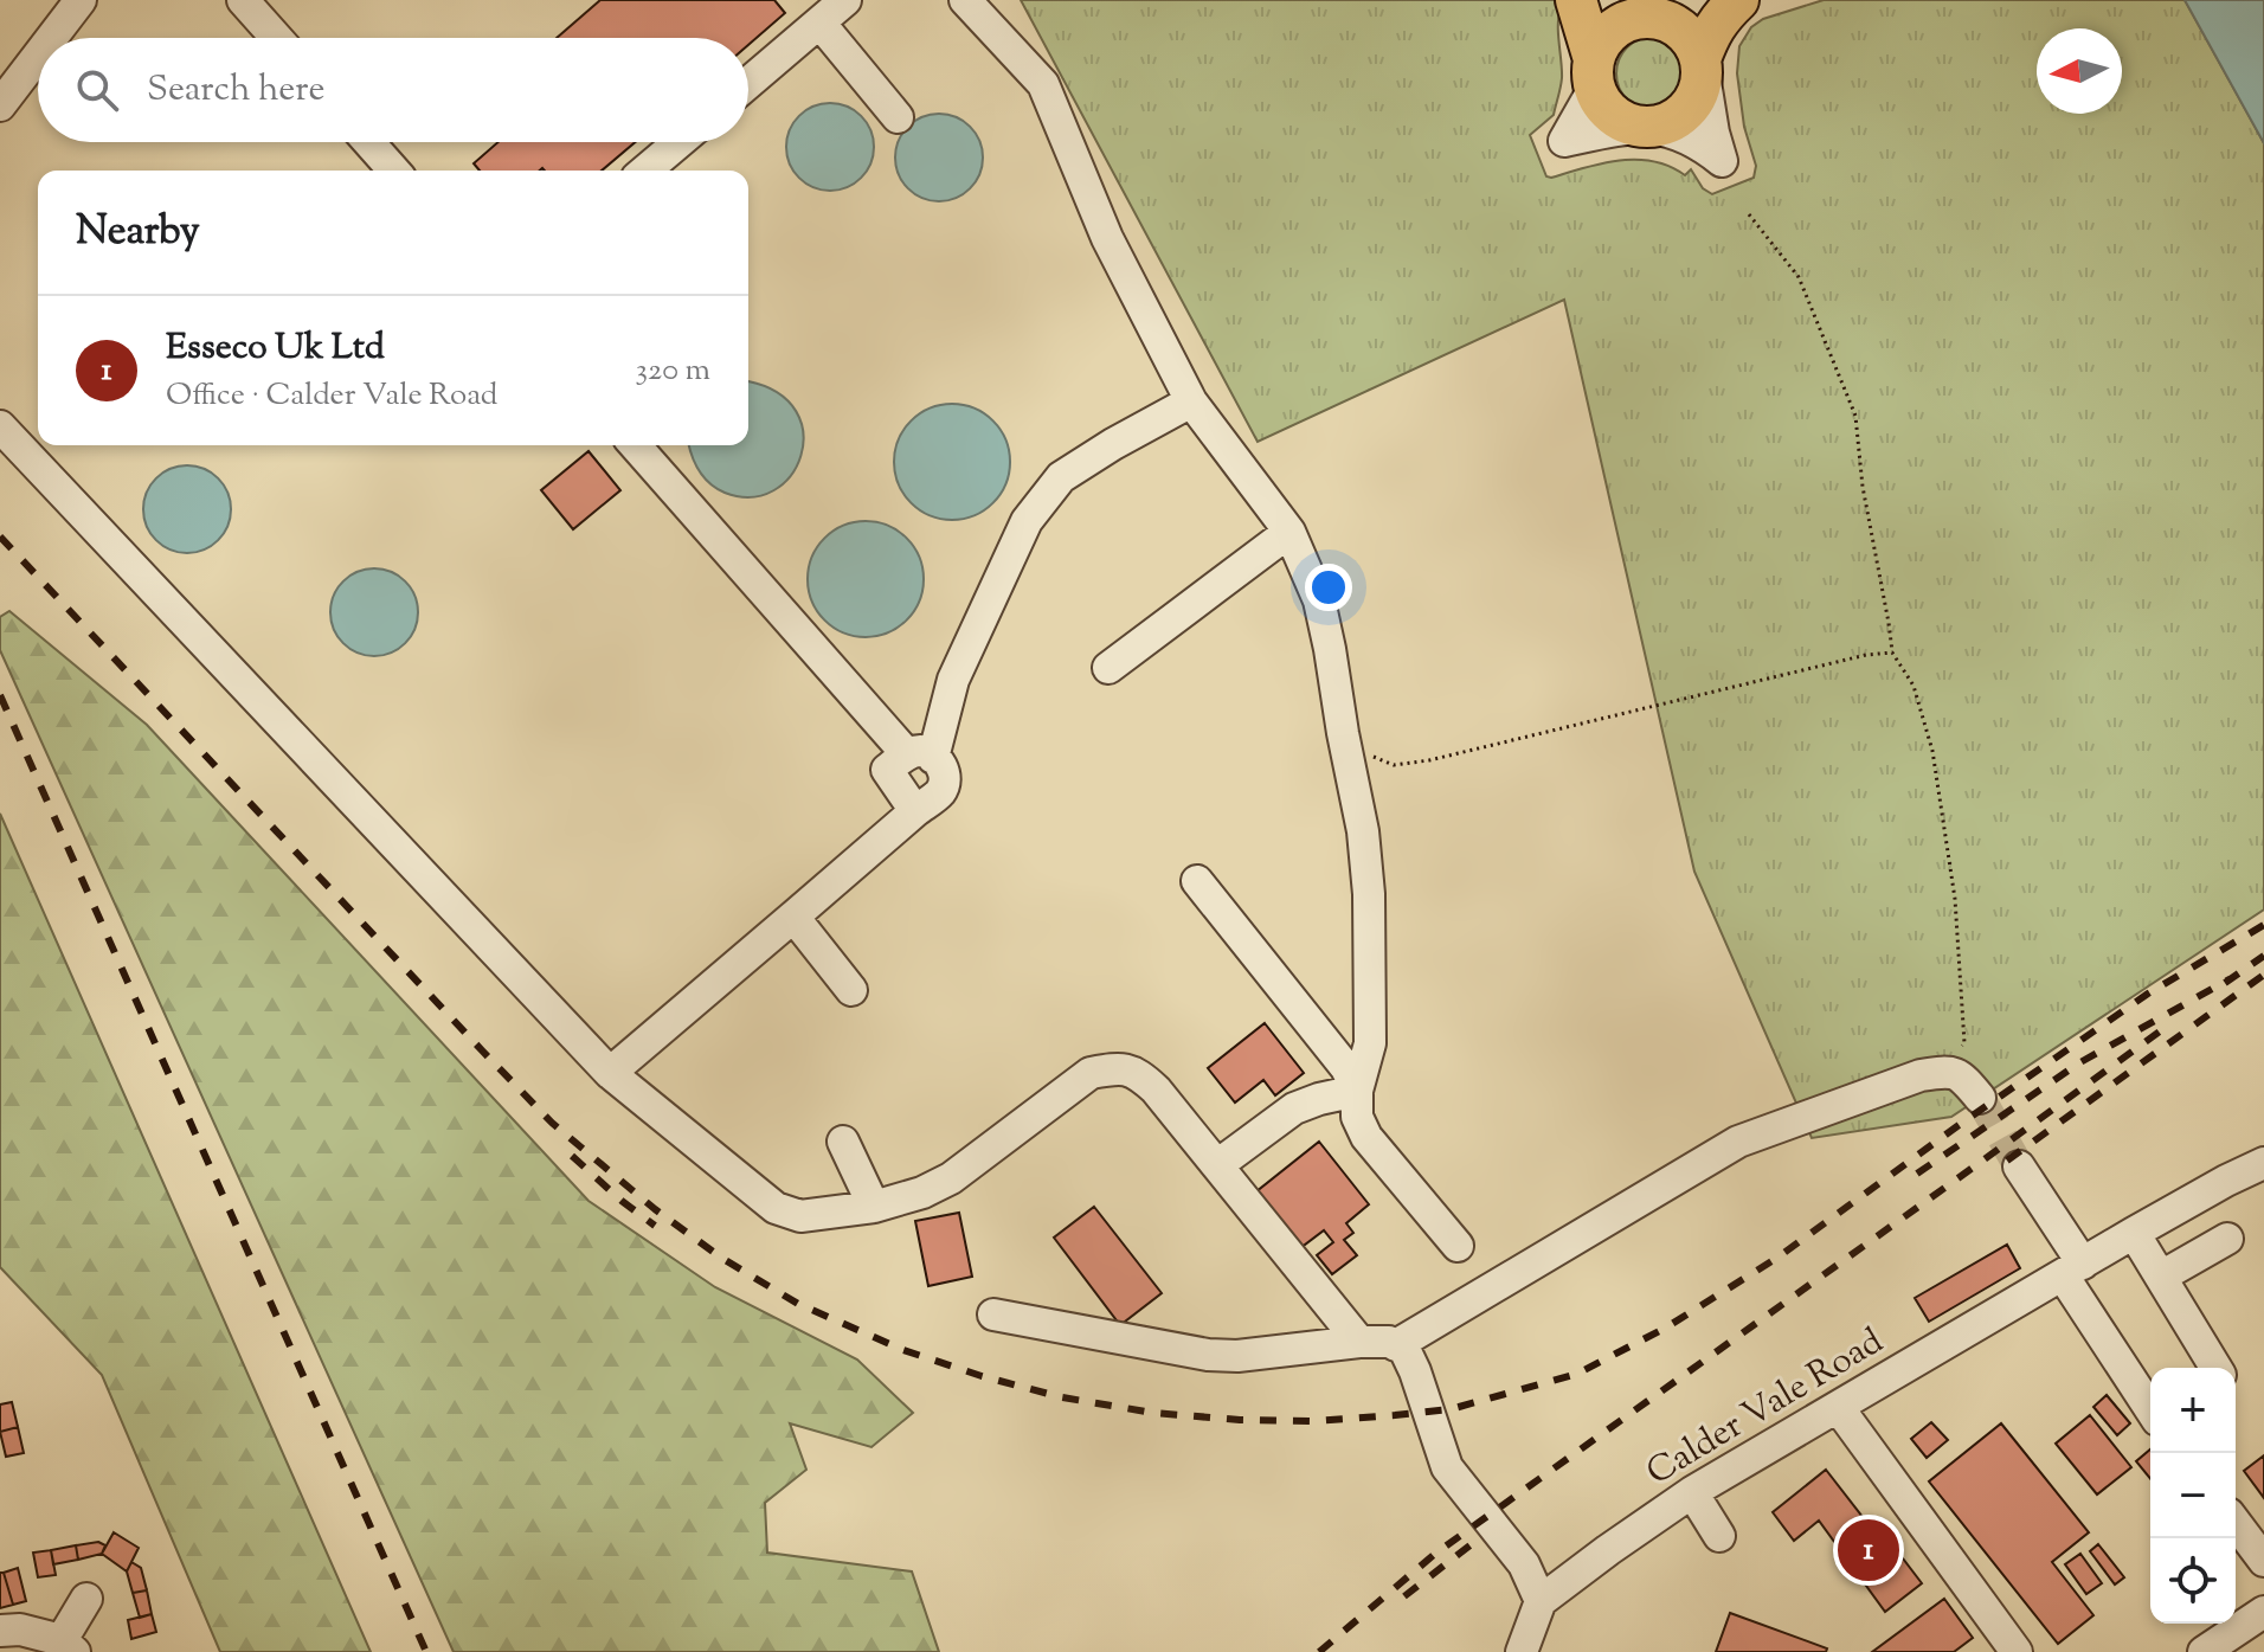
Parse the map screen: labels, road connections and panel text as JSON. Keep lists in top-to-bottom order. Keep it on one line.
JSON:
{"streets":{"street":["Calder Vale Road"]},"north":"left","page":{"search":"Search here","heading":"Nearby","list":[{"mark":"1","name":"Esseco Uk Ltd","note":"Office · Calder Vale Road","value":"320 m"}],"map_buttons":["+","−"],"pins":"1"}}
